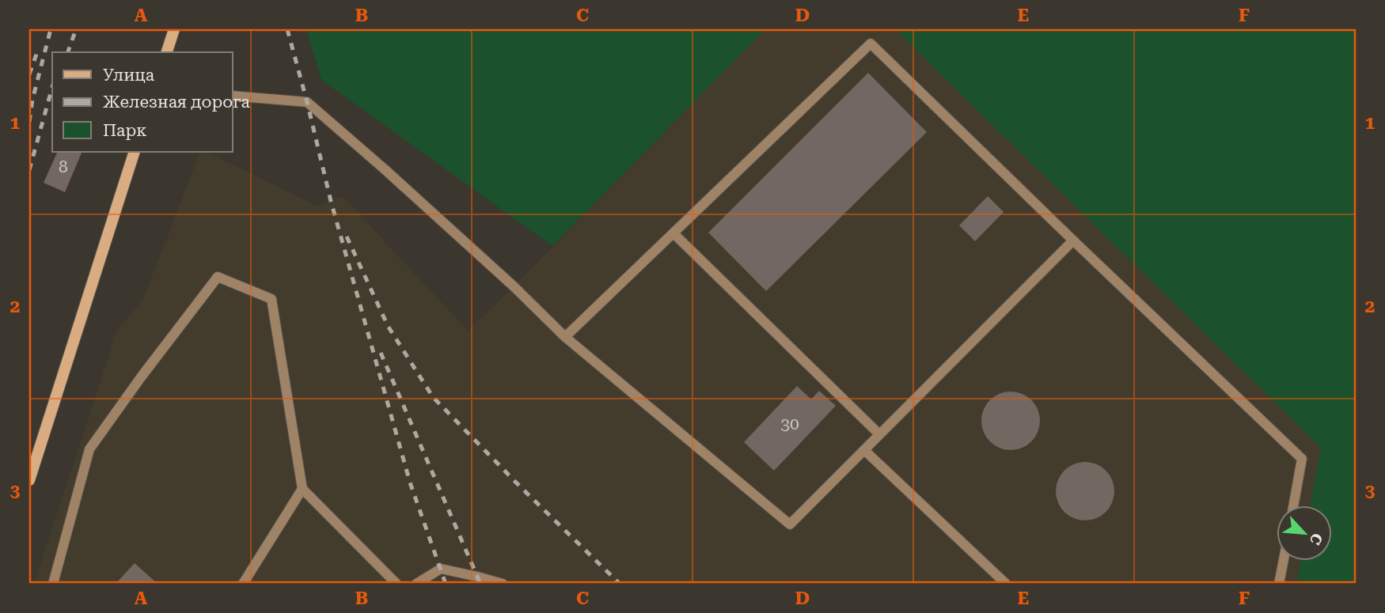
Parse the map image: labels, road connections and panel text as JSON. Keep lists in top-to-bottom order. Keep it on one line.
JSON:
{"house_numbers":["8","30"],"legend":["Улица","Железная дорога","Парк"],"north":"bottom right","grid":{"columns":["A","B","C","D","E","F"],"rows":["1","2","3"]}}
